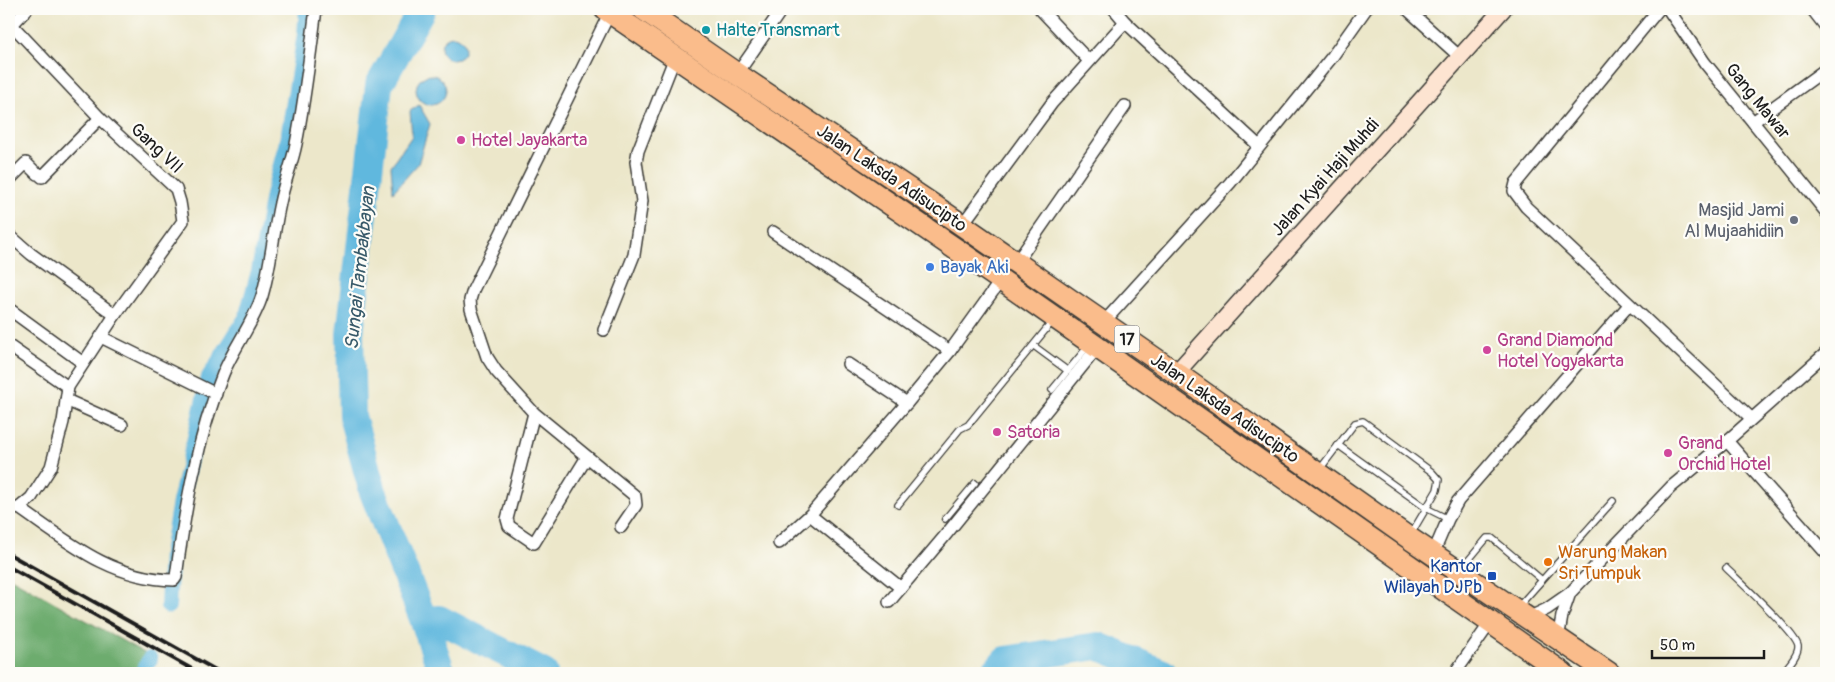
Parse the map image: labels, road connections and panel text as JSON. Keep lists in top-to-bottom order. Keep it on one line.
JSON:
{"streets":{"highway":["Jalan Laksda Adisucipto","17"],"street":["Gang Mawar","Gang VII","Jalan Kyai Haji Muhdi"]},"crossings":[["Jalan Kyai Haji Muhdi","Jalan Laksda Adisucipto"]],"water":["Sungai Tambakbayan"],"places":{"other":["Halte Transmart","Hotel Jayakarta","Masjid Jami Al Mujaahidiin","Bayak Aki","Grand Diamond Hotel Yogyakarta","Satoria","Grand Orchid Hotel","Warung Makan Sri Tumpuk"],"transit":["Kantor Wilayah DJPb"]},"scale_bar":"50 m"}
